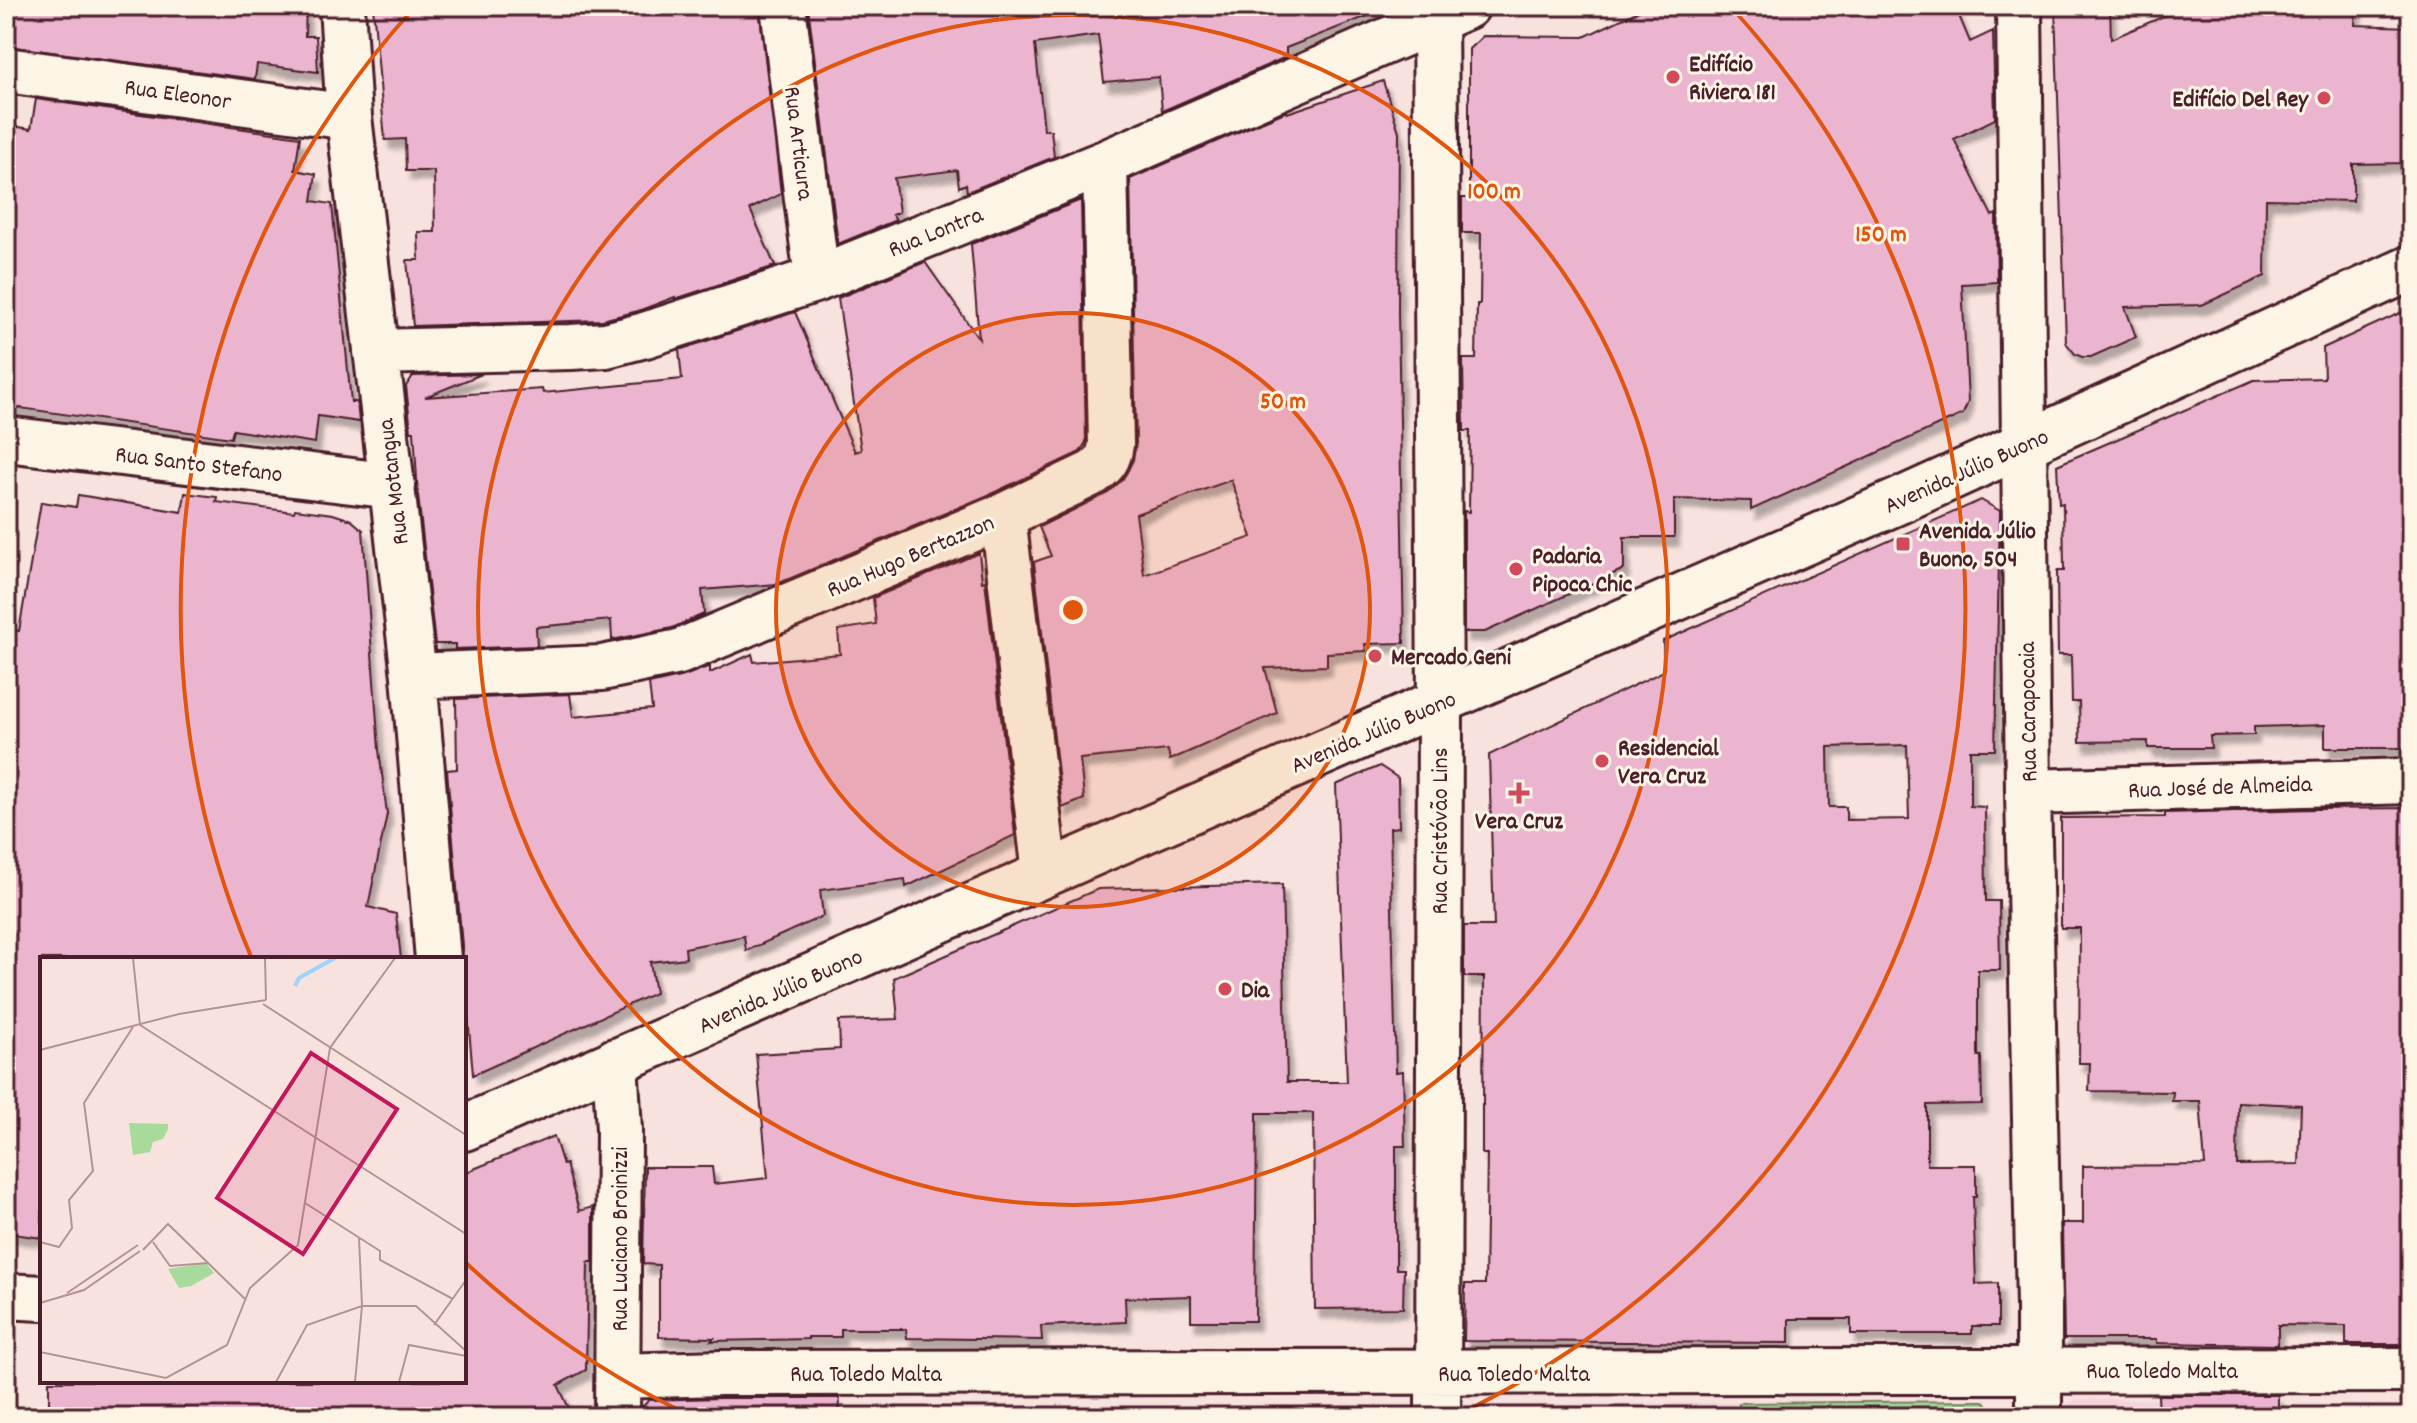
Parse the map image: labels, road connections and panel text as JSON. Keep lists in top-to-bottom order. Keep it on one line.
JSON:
{"streets":{"street":["Rua Eleonor","Rua Articura","Rua Lontra","Rua Santo Stefano","Avenida Júlio Buono","Rua Motangua","Rua Hugo Bertazzon","Rua Carapocaia","Rua José de Almeida","Rua Cristóvão Lins","Rua Luciano Broinizzi","Rua Toledo Malta"]},"crossings":[["Rua Eleonor","Rua Motangua"],["Rua Articura","Rua Lontra"],["Rua Lontra","Rua Motangua"],["Rua Lontra","Rua Hugo Bertazzon"],["Rua Lontra","Rua Cristóvão Lins"],["Rua Santo Stefano","Rua Motangua"],["Avenida Júlio Buono","Rua Carapocaia"],["Avenida Júlio Buono","Rua Cristóvão Lins"],["Avenida Júlio Buono","Rua Luciano Broinizzi"],["Rua Motangua","Rua Hugo Bertazzon"],["Rua Carapocaia","Rua José de Almeida"],["Rua Carapocaia","Rua Toledo Malta"],["Rua Cristóvão Lins","Rua Toledo Malta"],["Rua Luciano Broinizzi","Rua Toledo Malta"]],"places":{"other":["Edifício Riviera 181","Edifício Del Rey","Padaria Pipoca Chic","Mercado Geni","Residencial Vera Cruz","Dia"],"transit":["Avenida Júlio Buono, 504"],"health":["Vera Cruz"]},"rings":["100 m","150 m","50 m"]}
